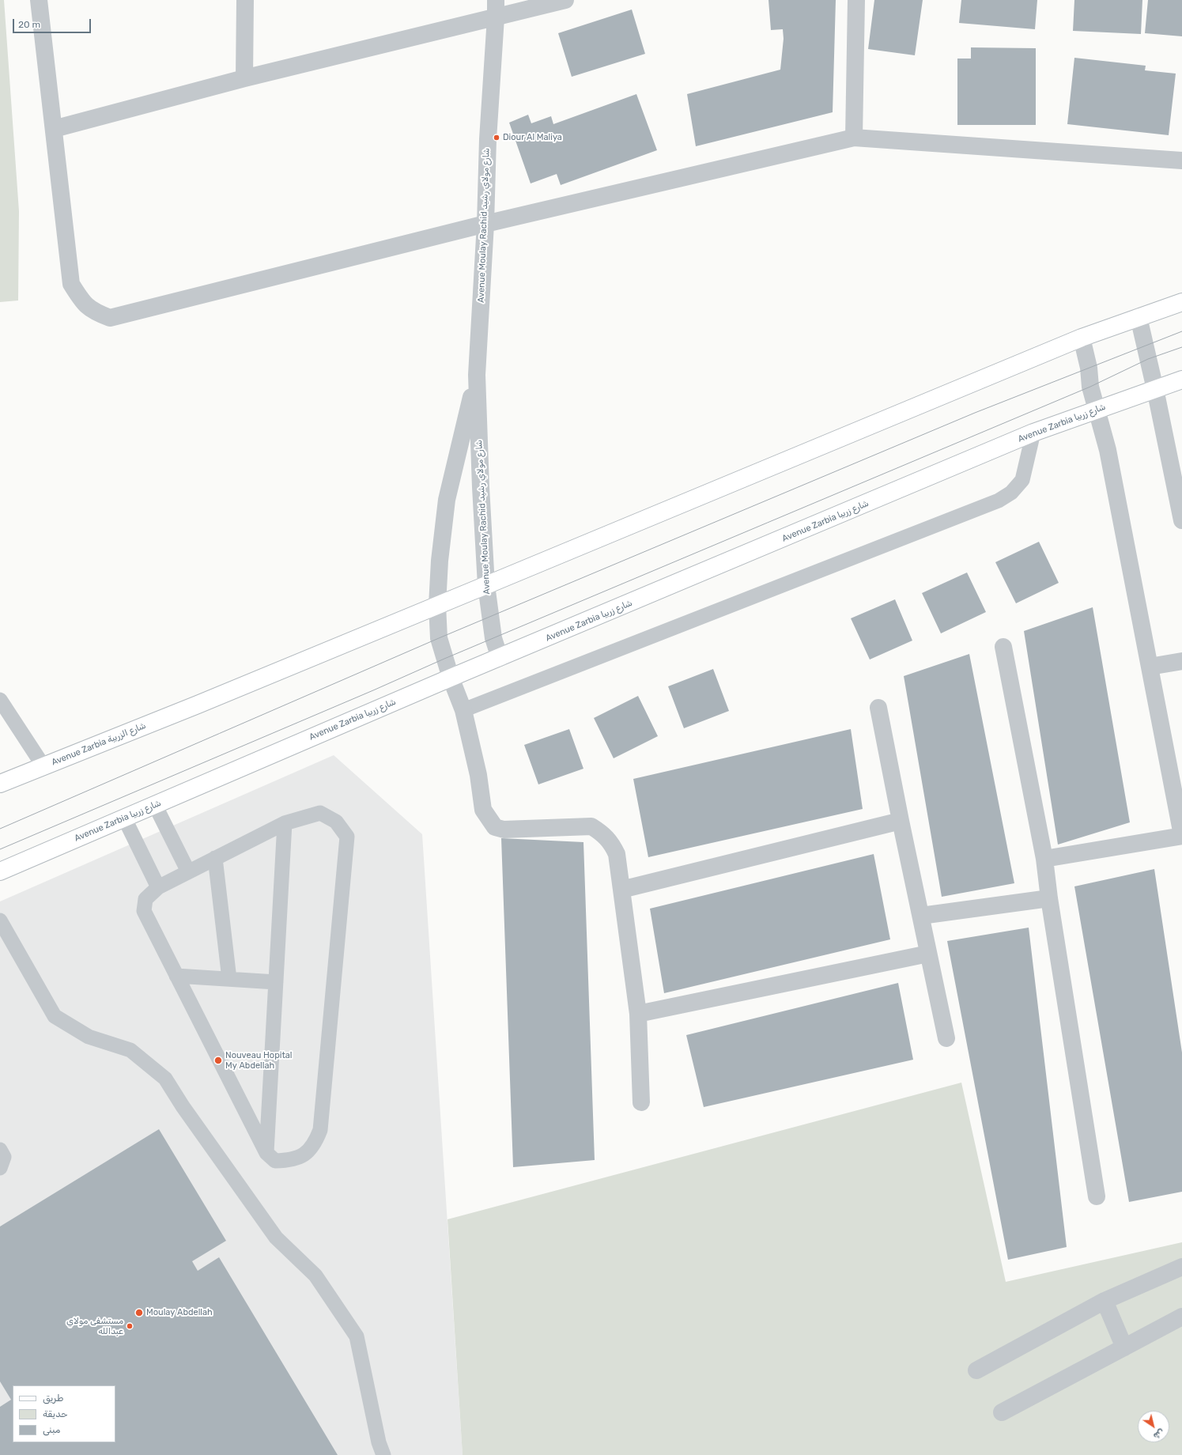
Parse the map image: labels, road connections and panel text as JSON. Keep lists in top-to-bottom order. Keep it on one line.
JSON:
{"streets":{"main road":["Avenue Zarbia شارع زربيا","Avenue Zarbia شارع الزربية"],"street":["Avenue Moulay Rachid شارع مولاي رشيد"]},"crossings":[["Avenue Moulay Rachid شارع مولاي رشيد","Avenue Zarbia شارع زربيا"],["Avenue Moulay Rachid شارع مولاي رشيد","Avenue Zarbia شارع الزربية"]],"places":["Diour Al Maliya","Nouveau Hopital My Abdellah","Moulay Abdellah","مستشفى مولاي عبدالله"],"legend":["طريق","حديقة","مبنى"],"scale_bar":"20 m","north":"bottom right"}
